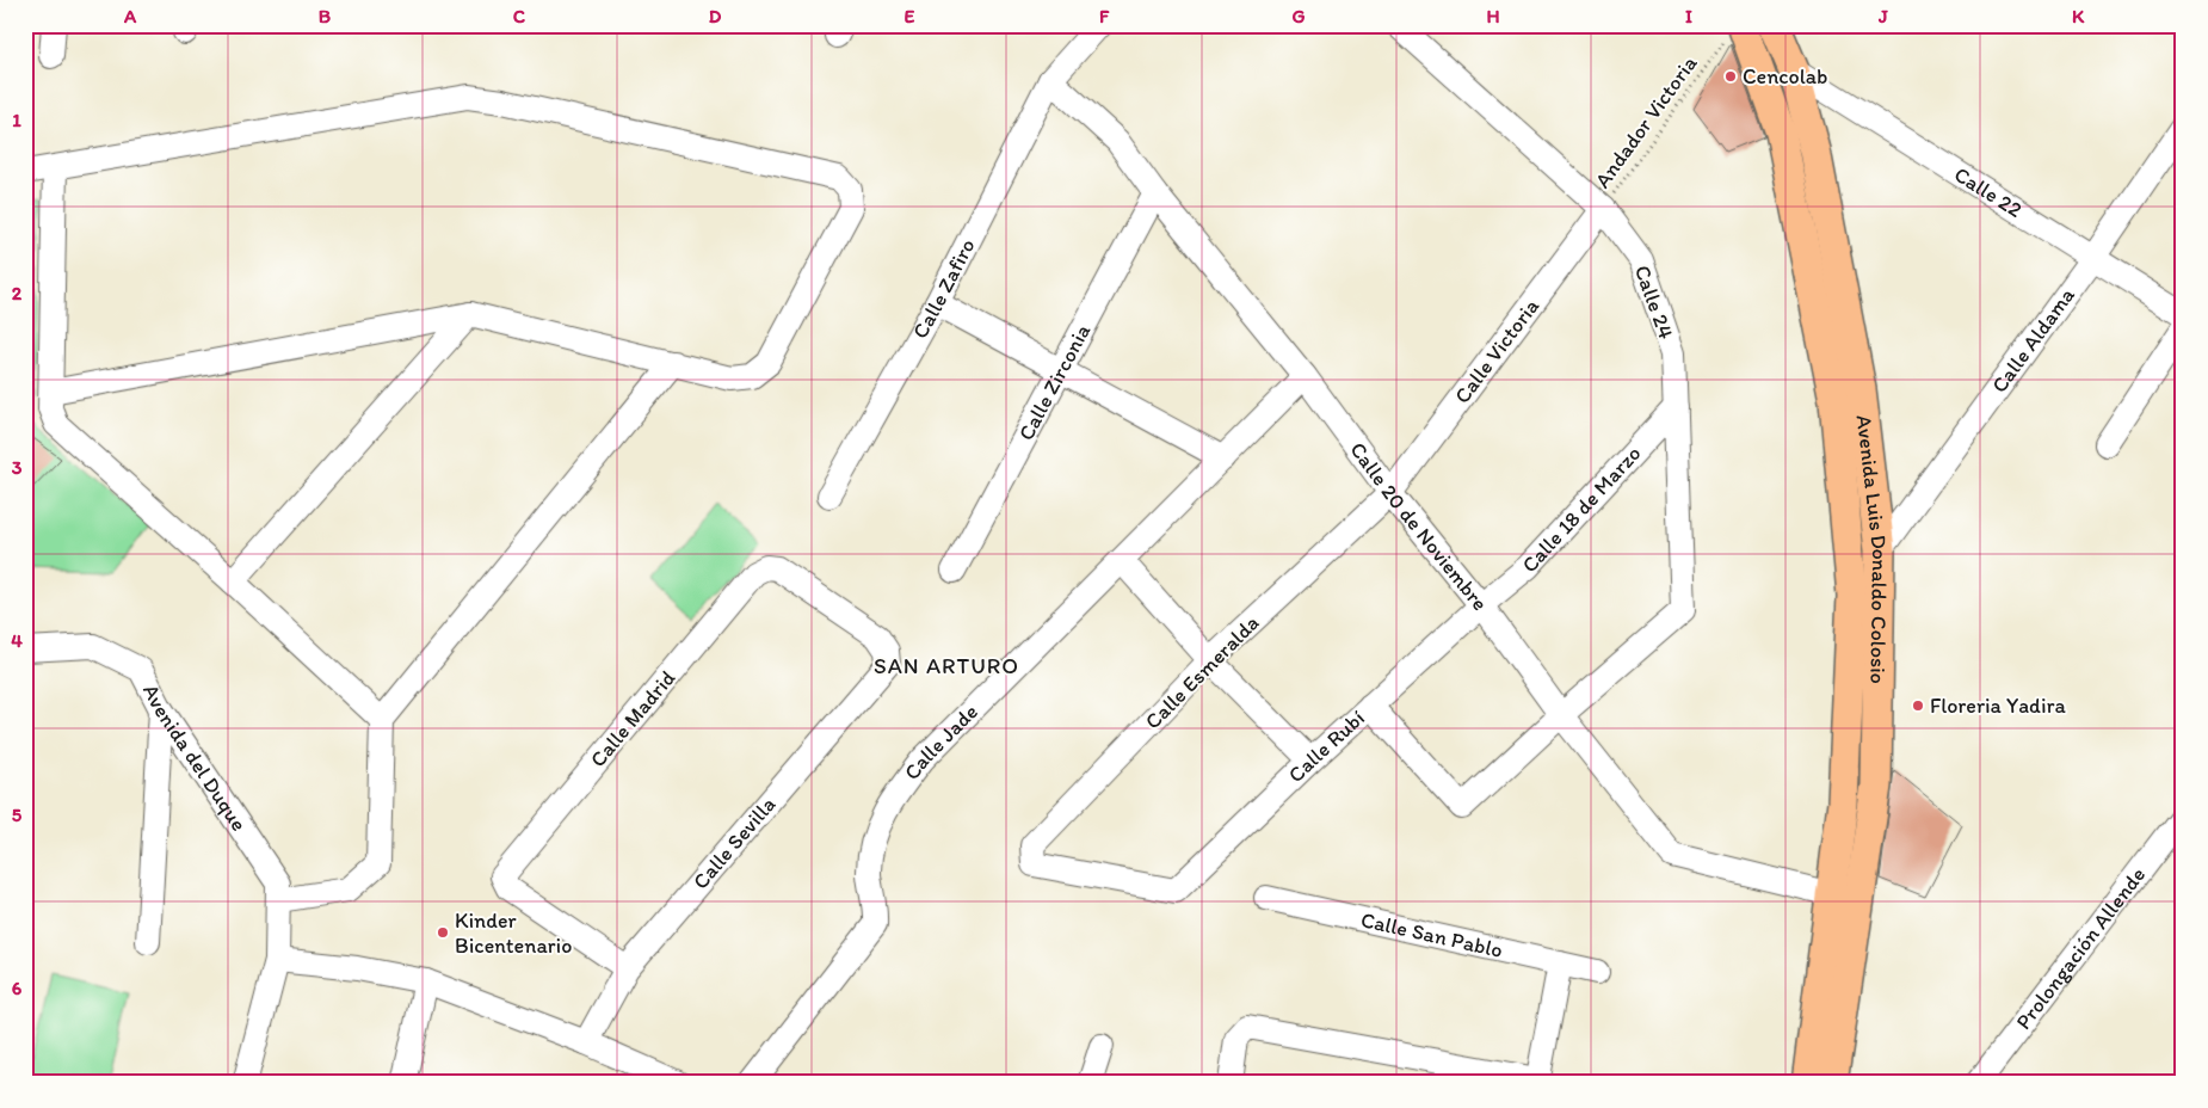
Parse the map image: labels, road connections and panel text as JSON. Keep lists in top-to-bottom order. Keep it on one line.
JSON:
{"streets":{"main road":["Avenida Luis Donaldo Colosio"],"street":["Calle 22","Calle Zafiro","Calle 24","Calle Aldama","Calle Victoria","Calle Zirconia","Calle 18 de Marzo","Calle 20 de Noviembre","Calle Esmeralda","Calle Madrid","Calle Jade","Calle Rubí","Avenida del Duque","Calle Sevilla","Calle San Pablo","Prolongación Allende"],"path":["Andador Victoria"]},"crossings":[["Andador Victoria","Calle 24"],["Andador Victoria","Calle Victoria"],["Andador Victoria","Avenida Luis Donaldo Colosio"],["Calle 22","Calle Aldama"],["Calle 22","Avenida Luis Donaldo Colosio"],["Calle Zafiro","Calle 20 de Noviembre"],["Calle 24","Calle Victoria"],["Calle 24","Calle 18 de Marzo"],["Calle 24","Calle 20 de Noviembre"],["Calle Aldama","Avenida Luis Donaldo Colosio"],["Calle Victoria","Calle 20 de Noviembre"],["Calle Victoria","Calle Esmeralda"],["Calle Zirconia","Calle 20 de Noviembre"],["Calle 18 de Marzo","Calle 20 de Noviembre"],["Calle 18 de Marzo","Calle Rubí"],["Calle 20 de Noviembre","Avenida Luis Donaldo Colosio"],["Calle 20 de Noviembre","Calle Esmeralda"],["Calle 20 de Noviembre","Calle Jade"],["Calle 20 de Noviembre","Calle Rubí"],["Calle Esmeralda","Calle Rubí"],["Calle Madrid","Calle Sevilla"]],"districts":["SAN ARTURO"],"places":["Cencolab","Floreria Yadira","Kinder Bicentenario"],"grid":{"columns":["A","B","C","D","E","F","G","H","I","J","K"],"rows":["1","2","3","4","5","6"]}}
